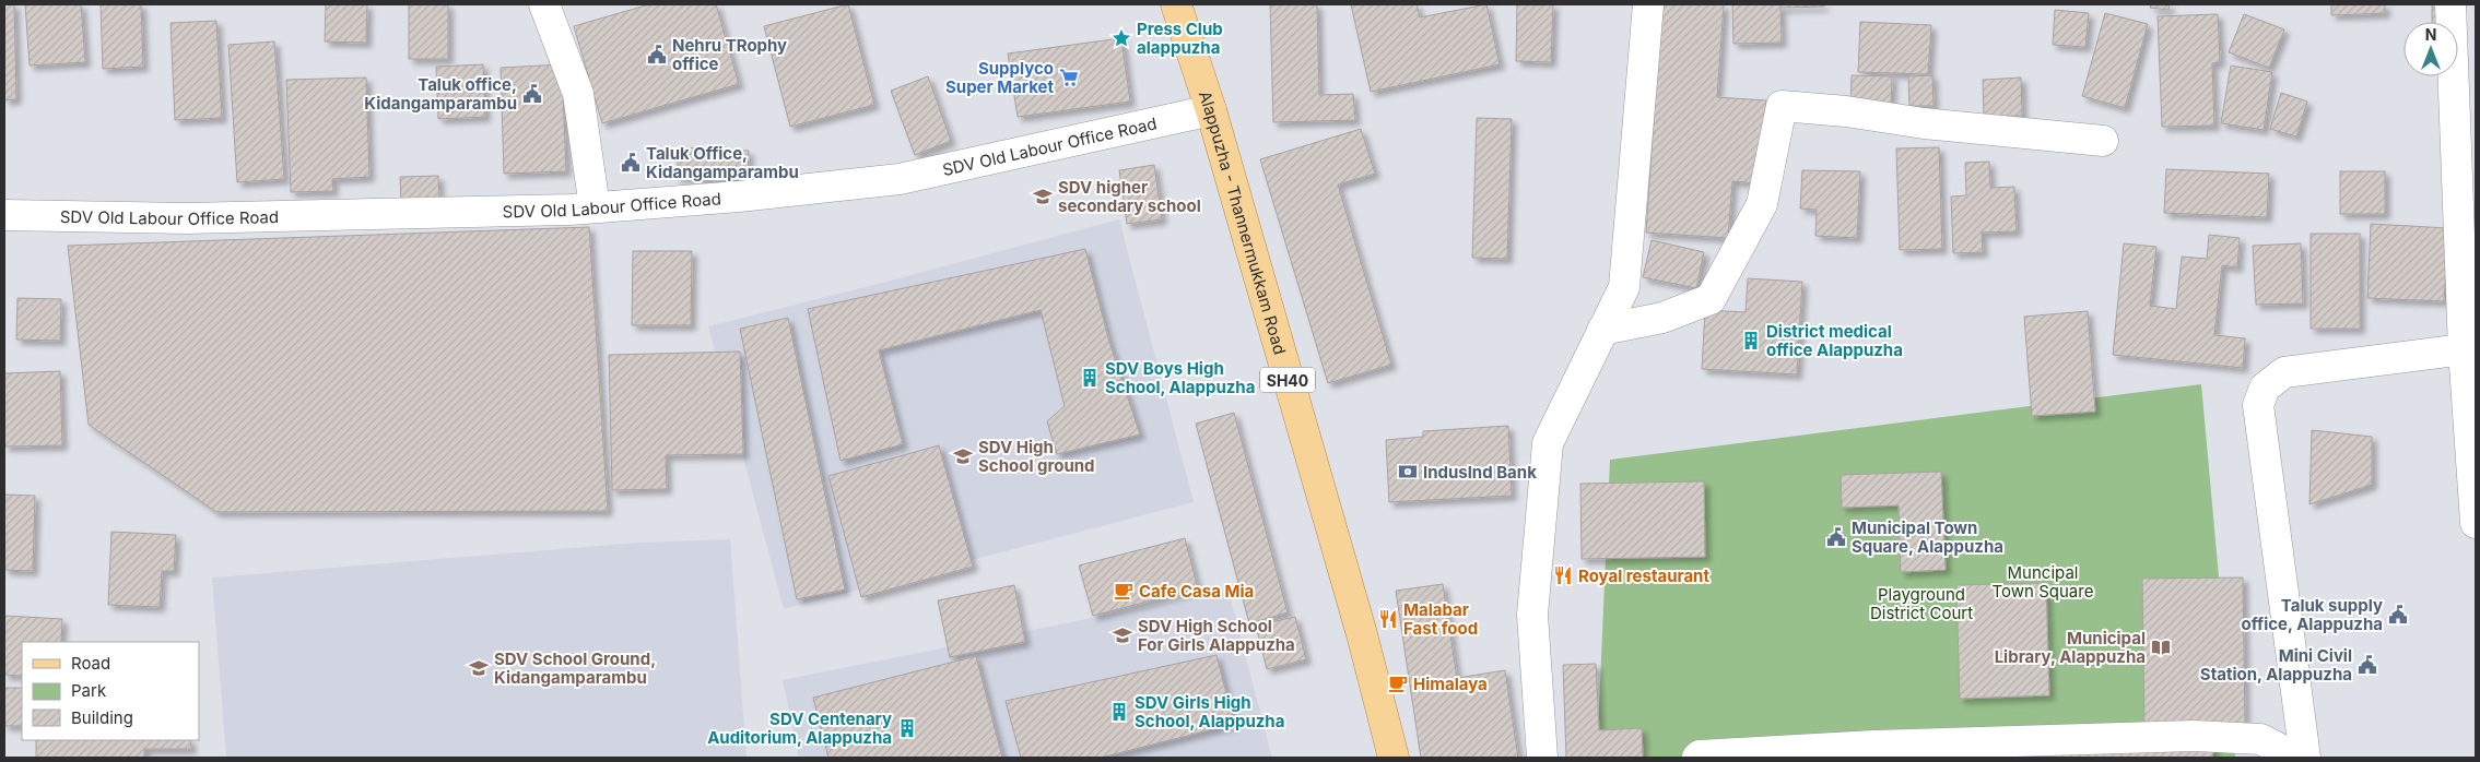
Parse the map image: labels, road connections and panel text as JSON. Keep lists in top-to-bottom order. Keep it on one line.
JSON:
{"streets":{"main road":["Alappuzha - Thannermukkam Road","SH40"],"street":["SDV Old Labour Office Road"]},"crossings":[["SDV Old Labour Office Road","Alappuzha - Thannermukkam Road"]],"parks":["Muncipal Town Square","Playground District Court"],"places":{"place":["Press Club alappuzha"],"public building":["Nehru TRophy office","Taluk office, Kidangamparambu","Taluk Office, Kidangamparambu","Municipal Town Square, Alappuzha","Taluk supply office, Alappuzha","Mini Civil Station, Alappuzha"],"supermarket":["Supplyco Super Market"],"school or university":["SDV higher secondary school","SDV High School ground","SDV High School For Girls Alappuzha","SDV School Ground, Kidangamparambu"],"building":["District medical office Alappuzha","SDV Boys High School, Alappuzha","SDV Girls High School, Alappuzha","SDV Centenary Auditorium, Alappuzha"],"bank":["Induslnd Bank"],"restaurant":["Royal restaurant","Malabar Fast food"],"cafe":["Cafe Casa Mia","Himalaya"],"library":["Municipal Library, Alappuzha"]},"legend":["Road","Park","Building"],"north":"top"}
